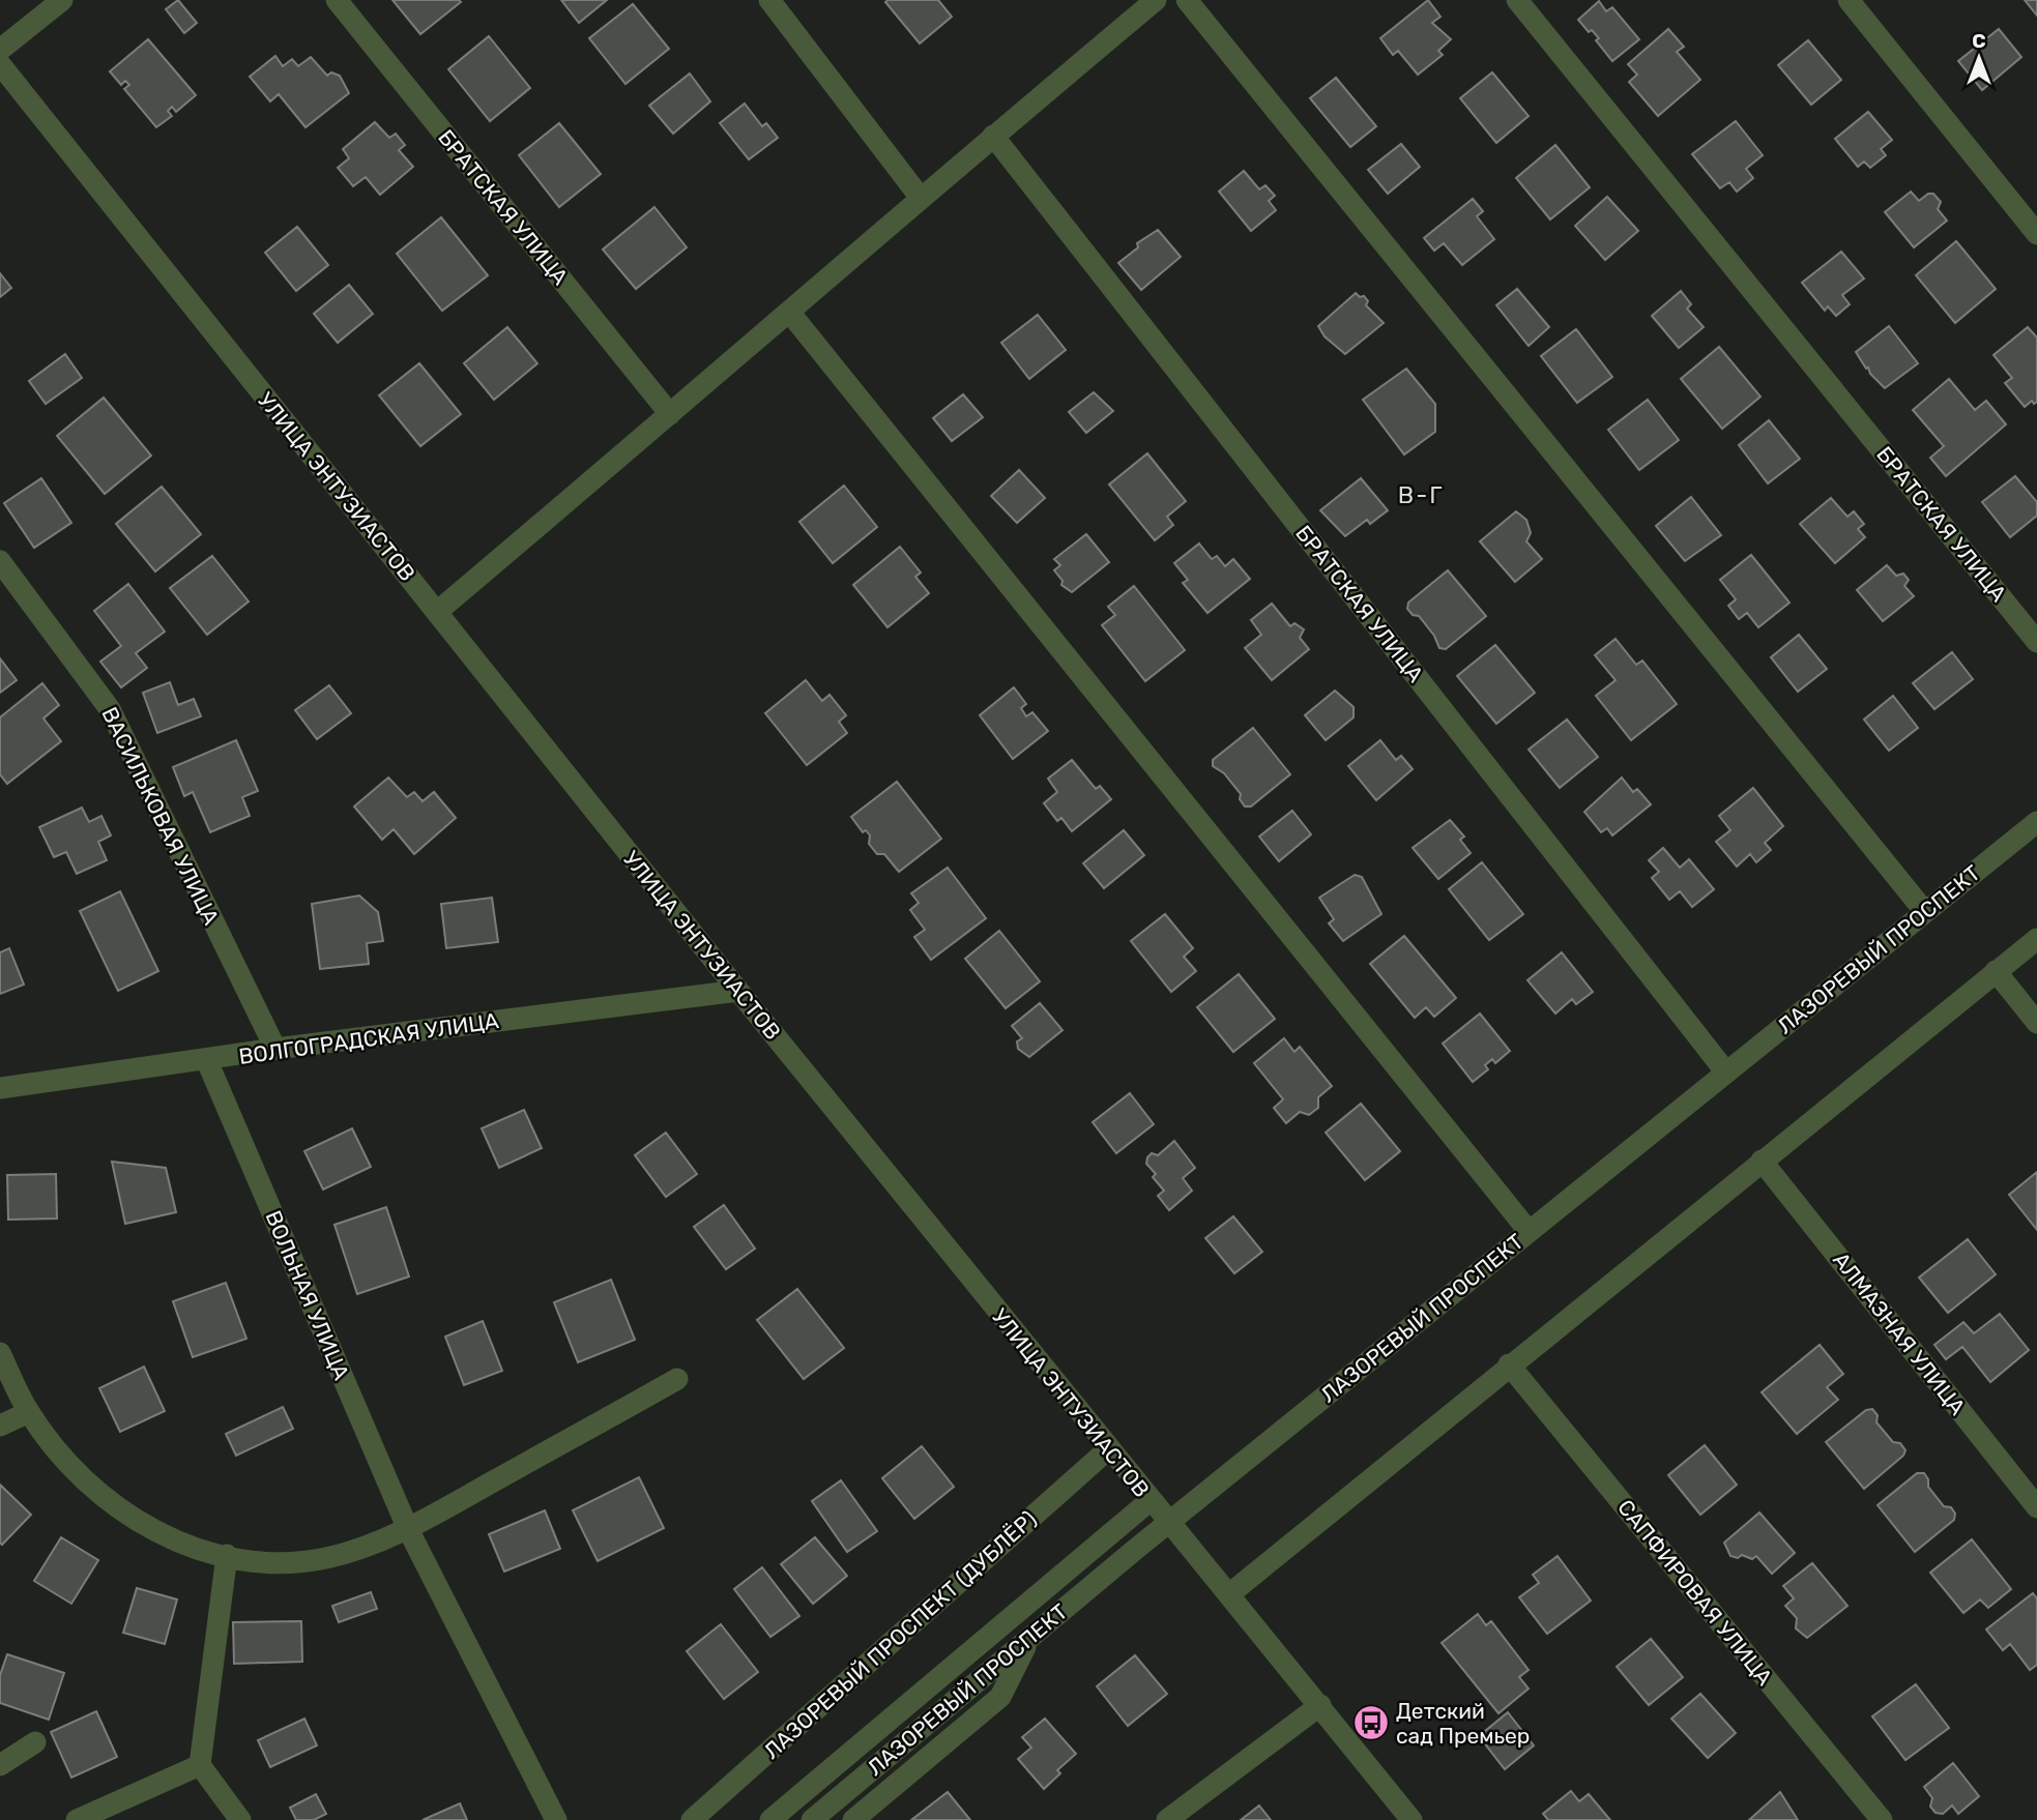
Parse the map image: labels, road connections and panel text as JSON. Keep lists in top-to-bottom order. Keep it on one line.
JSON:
{"streets":{"street":["БРАТСКАЯ УЛИЦА","УЛИЦА ЭНТУЗИАСТОВ","ВАСИЛЬКОВАЯ УЛИЦА","ЛАЗОРЕВЫЙ ПРОСПЕКТ","ВОЛГОГРАДСКАЯ УЛИЦА","ВОЛЬНАЯ УЛИЦА","АЛМАЗНАЯ УЛИЦА","САПФИРОВАЯ УЛИЦА","ЛАЗОРЕВЫЙ ПРОСПЕКТ (ДУБЛЁР)"]},"crossings":[["БРАТСКАЯ УЛИЦА","ЛАЗОРЕВЫЙ ПРОСПЕКТ"],["УЛИЦА ЭНТУЗИАСТОВ","ЛАЗОРЕВЫЙ ПРОСПЕКТ"],["УЛИЦА ЭНТУЗИАСТОВ","ВОЛГОГРАДСКАЯ УЛИЦА"],["УЛИЦА ЭНТУЗИАСТОВ","ЛАЗОРЕВЫЙ ПРОСПЕКТ (ДУБЛЁР)"],["ВАСИЛЬКОВАЯ УЛИЦА","ВОЛГОГРАДСКАЯ УЛИЦА"],["ВОЛГОГРАДСКАЯ УЛИЦА","ВОЛЬНАЯ УЛИЦА"]],"districts":["В-Г"],"places":{"bus stop":["Детский сад Премьер"]},"north":"top"}
